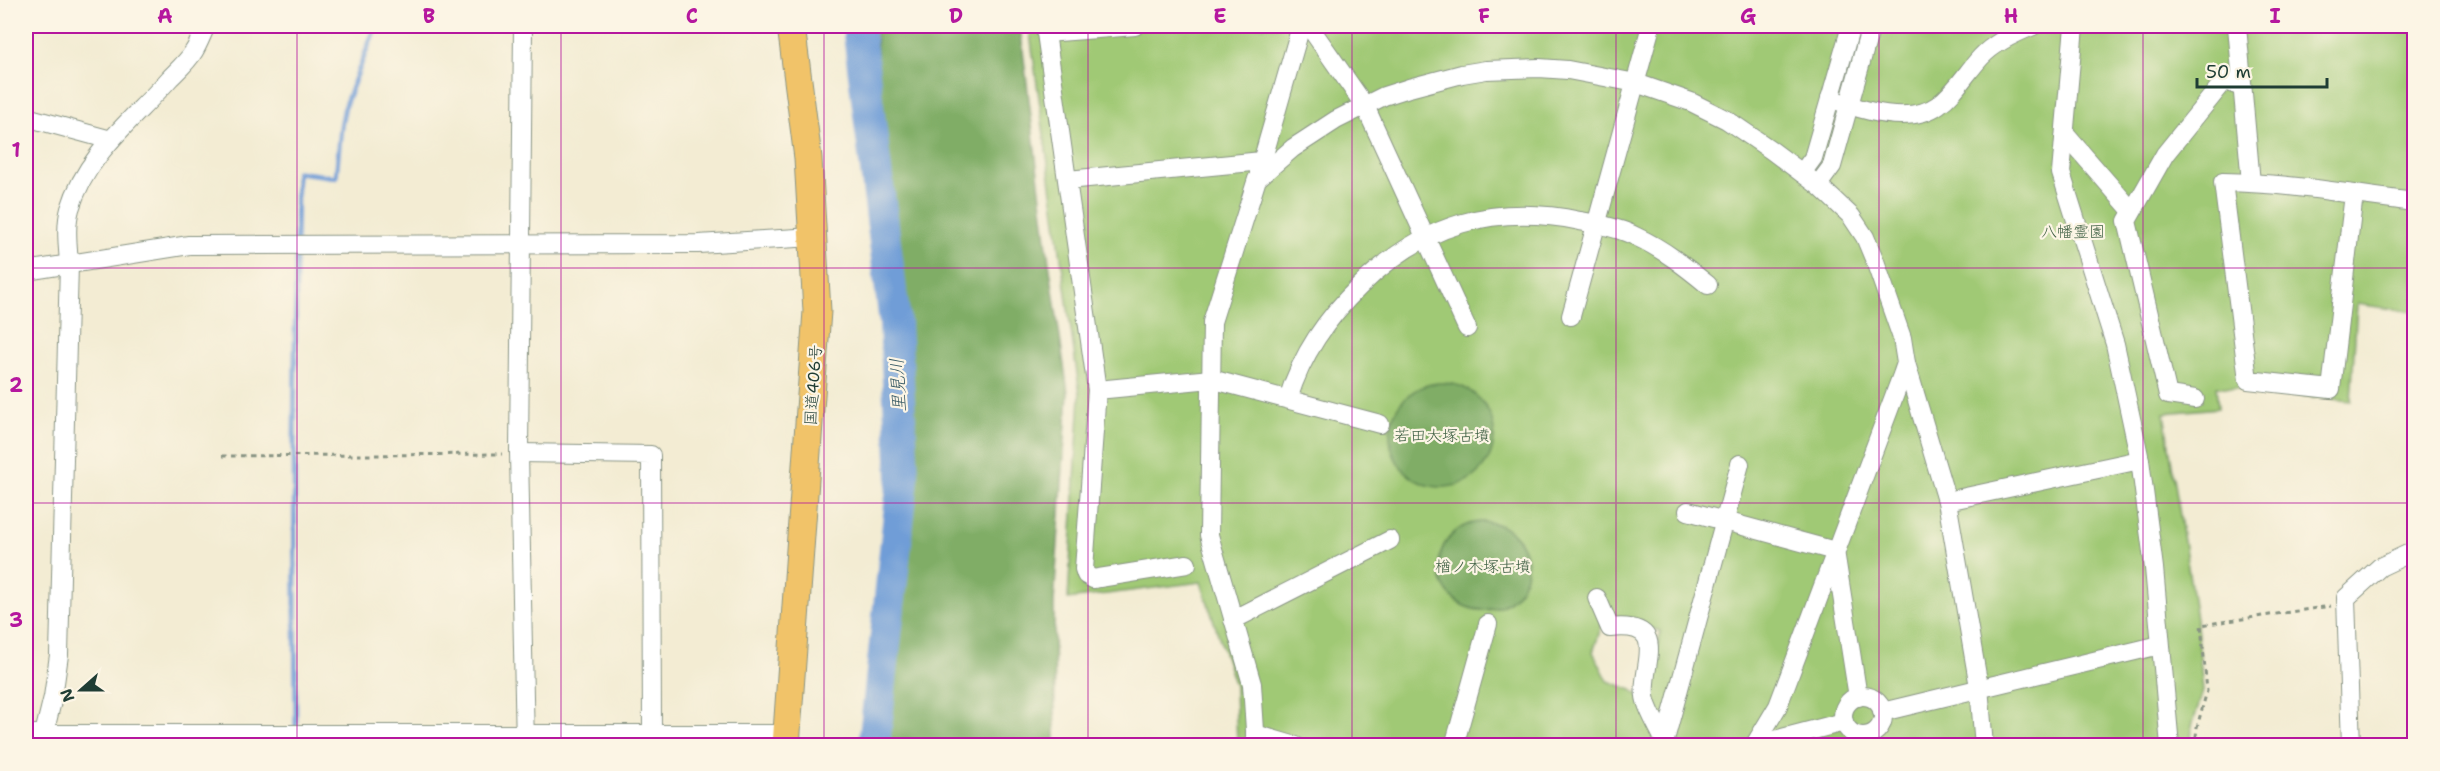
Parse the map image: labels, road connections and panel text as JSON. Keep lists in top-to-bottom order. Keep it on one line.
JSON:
{"streets":{"highway":["国道406号"]},"water":["里見川"],"parks":["八幡霊園","若田大塚古墳","楢ノ木塚古墳"],"scale_bar":"50 m","north":"left","grid":{"columns":["A","B","C","D","E","F","G","H","I"],"rows":["1","2","3"]}}
